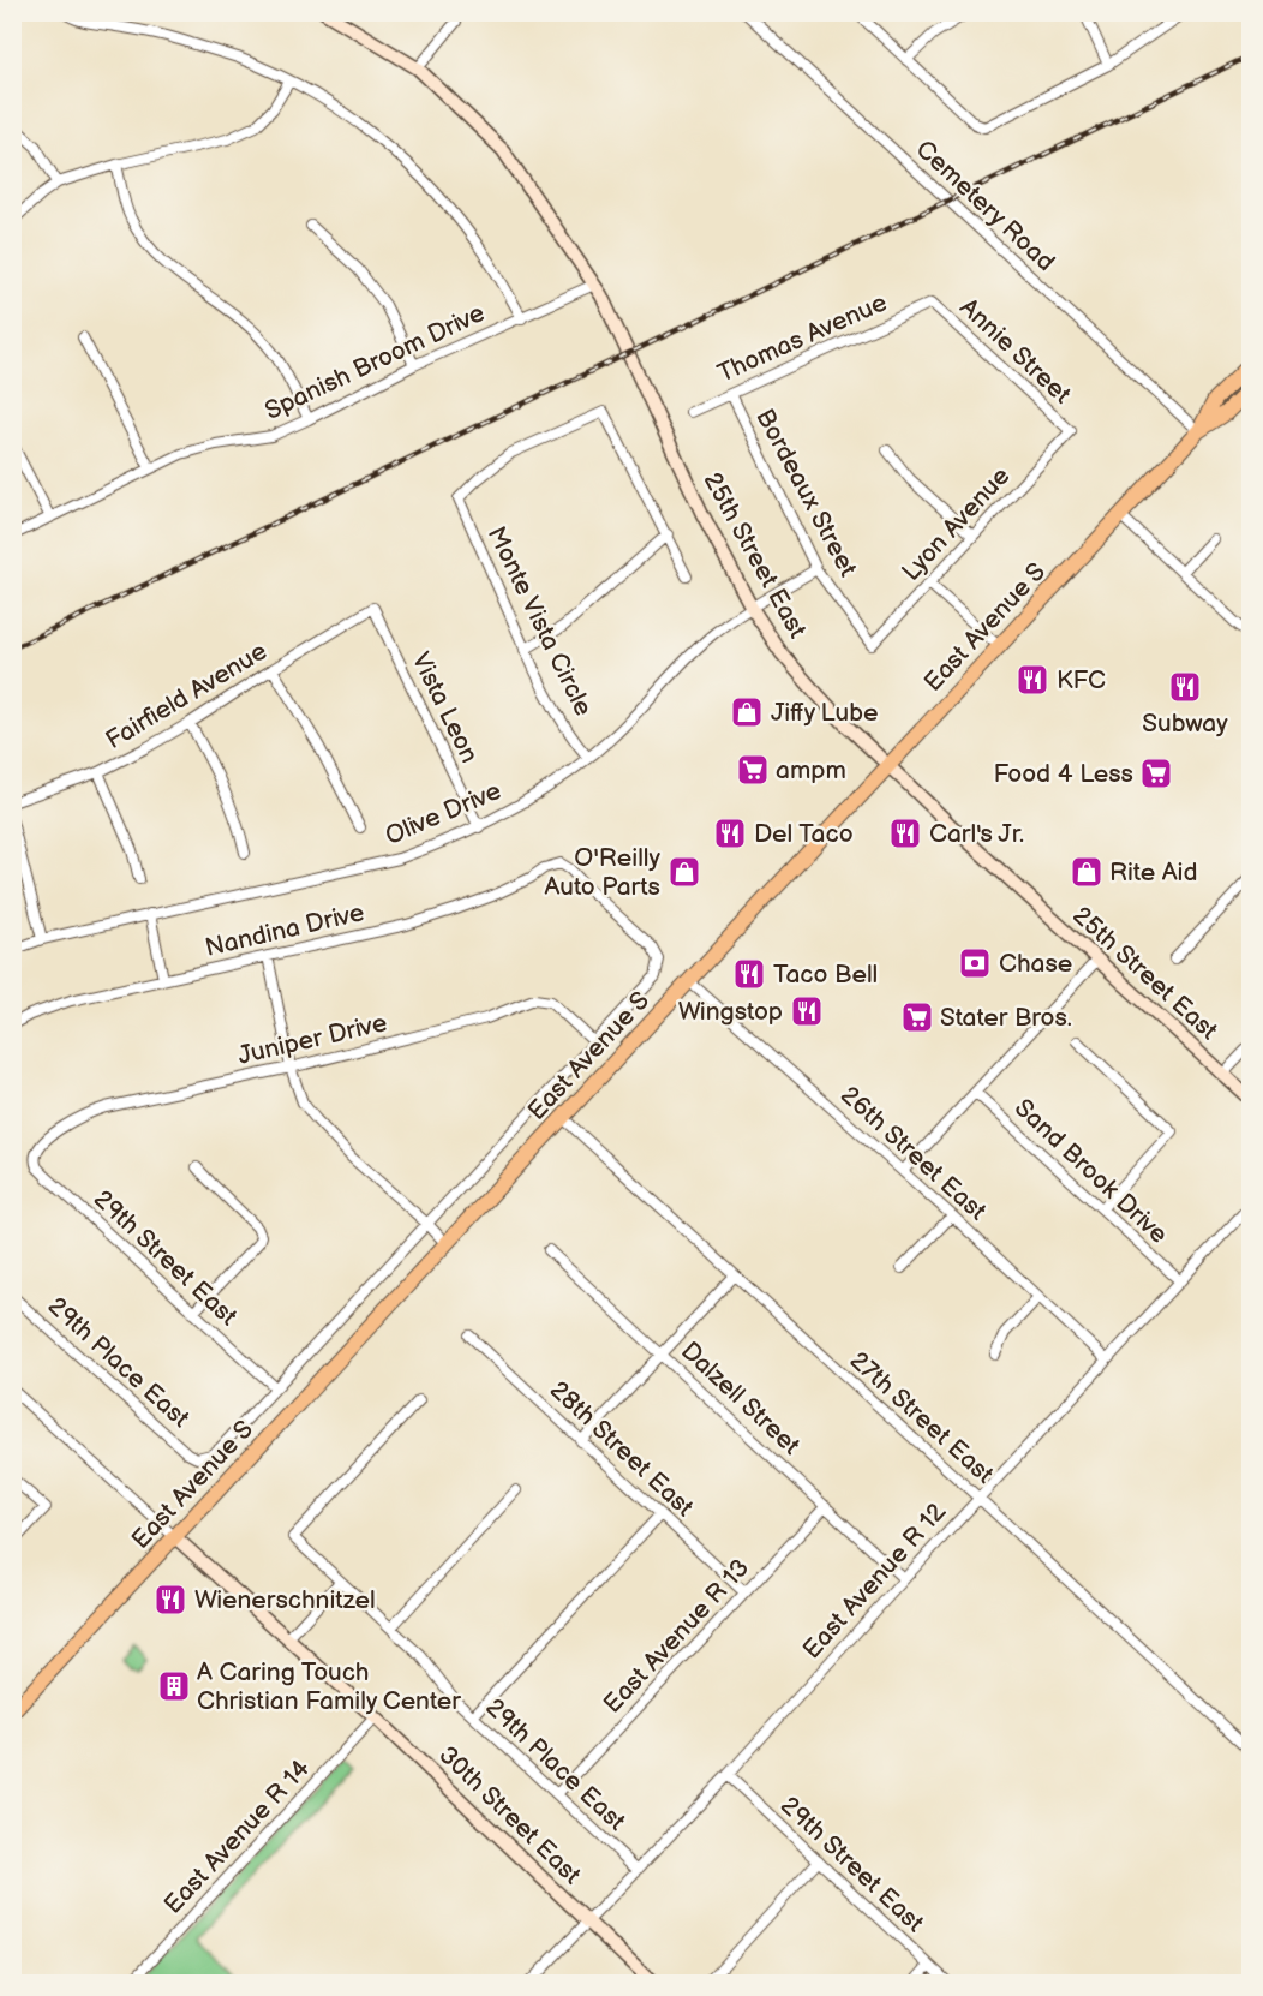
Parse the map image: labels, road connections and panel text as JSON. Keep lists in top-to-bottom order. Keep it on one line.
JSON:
{"streets":{"main road":["25th Street East","East Avenue S","30th Street East"],"street":["Cemetery Road","Thomas Avenue","Annie Street","Spanish Broom Drive","Bordeaux Street","Lyon Avenue","Monte Vista Circle","Fairfield Avenue","Vista Leon","Olive Drive","Nandina Drive","Juniper Drive","26th Street East","Sand Brook Drive","29th Street East","29th Place East","Dalzell Street","27th Street East","28th Street East","East Avenue R 12","East Avenue R 13","East Avenue R 14"]},"crossings":[["Cemetery Road","East Avenue S"],["Thomas Avenue","Annie Street"],["Thomas Avenue","Bordeaux Street"],["Annie Street","Lyon Avenue"],["Spanish Broom Drive","25th Street East"],["Bordeaux Street","Lyon Avenue"],["Bordeaux Street","Olive Drive"],["25th Street East","East Avenue S"],["25th Street East","Olive Drive"],["Monte Vista Circle","Olive Drive"],["East Avenue S","Nandina Drive"],["East Avenue S","Juniper Drive"],["East Avenue S","26th Street East"],["East Avenue S","29th Street East"],["East Avenue S","29th Place East"],["East Avenue S","27th Street East"],["East Avenue S","30th Street East"],["Fairfield Avenue","Vista Leon"],["Vista Leon","Olive Drive"],["Juniper Drive","29th Street East"],["26th Street East","East Avenue R 12"],["Sand Brook Drive","East Avenue R 12"],["29th Street East","East Avenue R 12"],["29th Place East","East Avenue R 12"],["29th Place East","East Avenue R 13"],["Dalzell Street","East Avenue R 12"],["Dalzell Street","East Avenue R 13"],["27th Street East","East Avenue R 12"],["28th Street East","East Avenue R 13"],["East Avenue R 12","30th Street East"],["30th Street East","East Avenue R 14"]],"places":{"restaurant":["KFC","Subway","Del Taco","Carl's Jr.","Taco Bell","Wingstop","Wienerschnitzel"],"shop":["Jiffy Lube","O'Reilly Auto Parts","Rite Aid"],"supermarket":["ampm","Food 4 Less","Stater Bros."],"bank":["Chase"],"building":["A Caring Touch Christian Family Center"]}}
